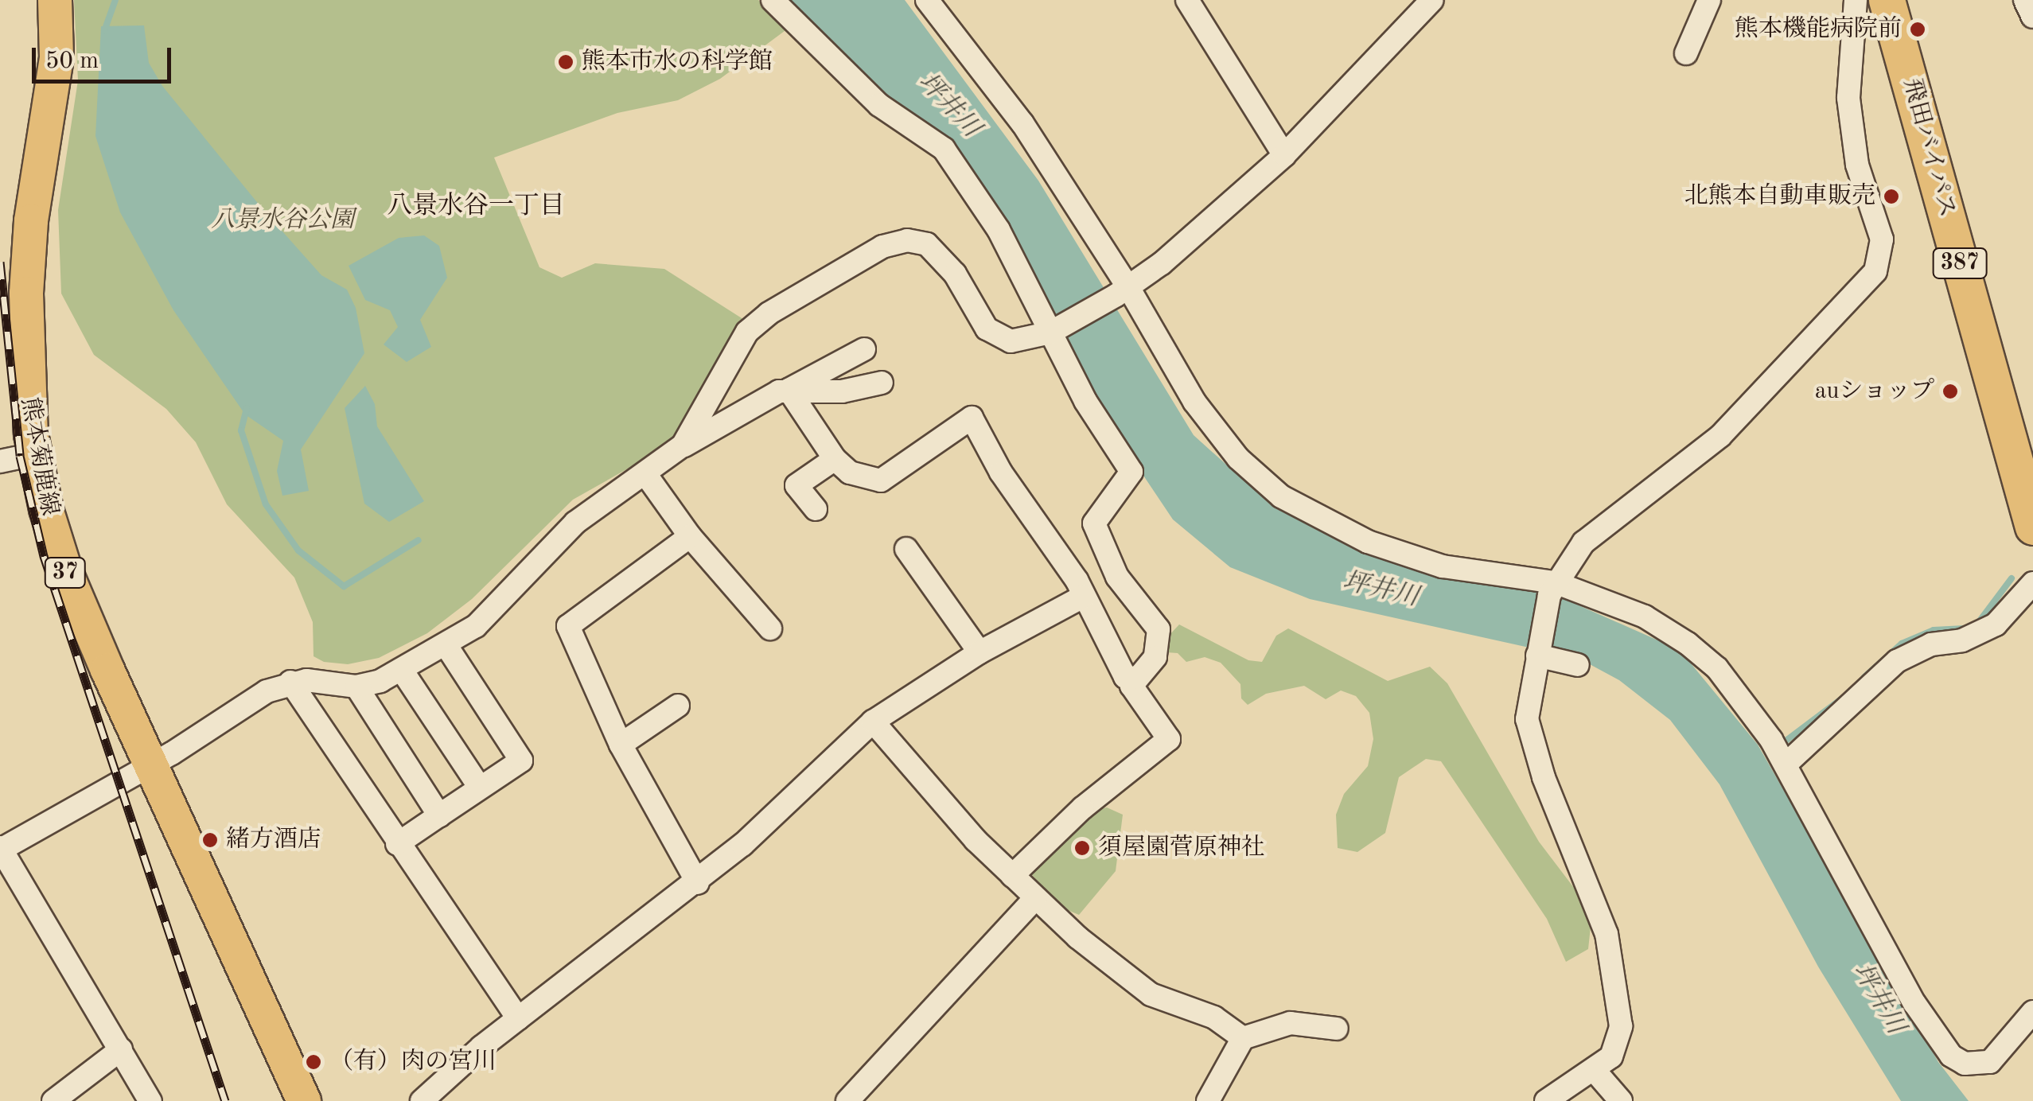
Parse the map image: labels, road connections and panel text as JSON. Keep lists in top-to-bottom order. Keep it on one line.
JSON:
{"streets":{"highway":["飛田バイパス","387"],"main road":["熊本菊鹿線","37"]},"districts":["八景水谷一丁目"],"water":["坪井川"],"parks":["八景水谷公園"],"places":["熊本機能病院前","熊本市水の科学館","北熊本自動車販売","auショップ","緒方酒店","須屋園菅原神社","（有）肉の宮川"],"scale_bar":"50 m"}
